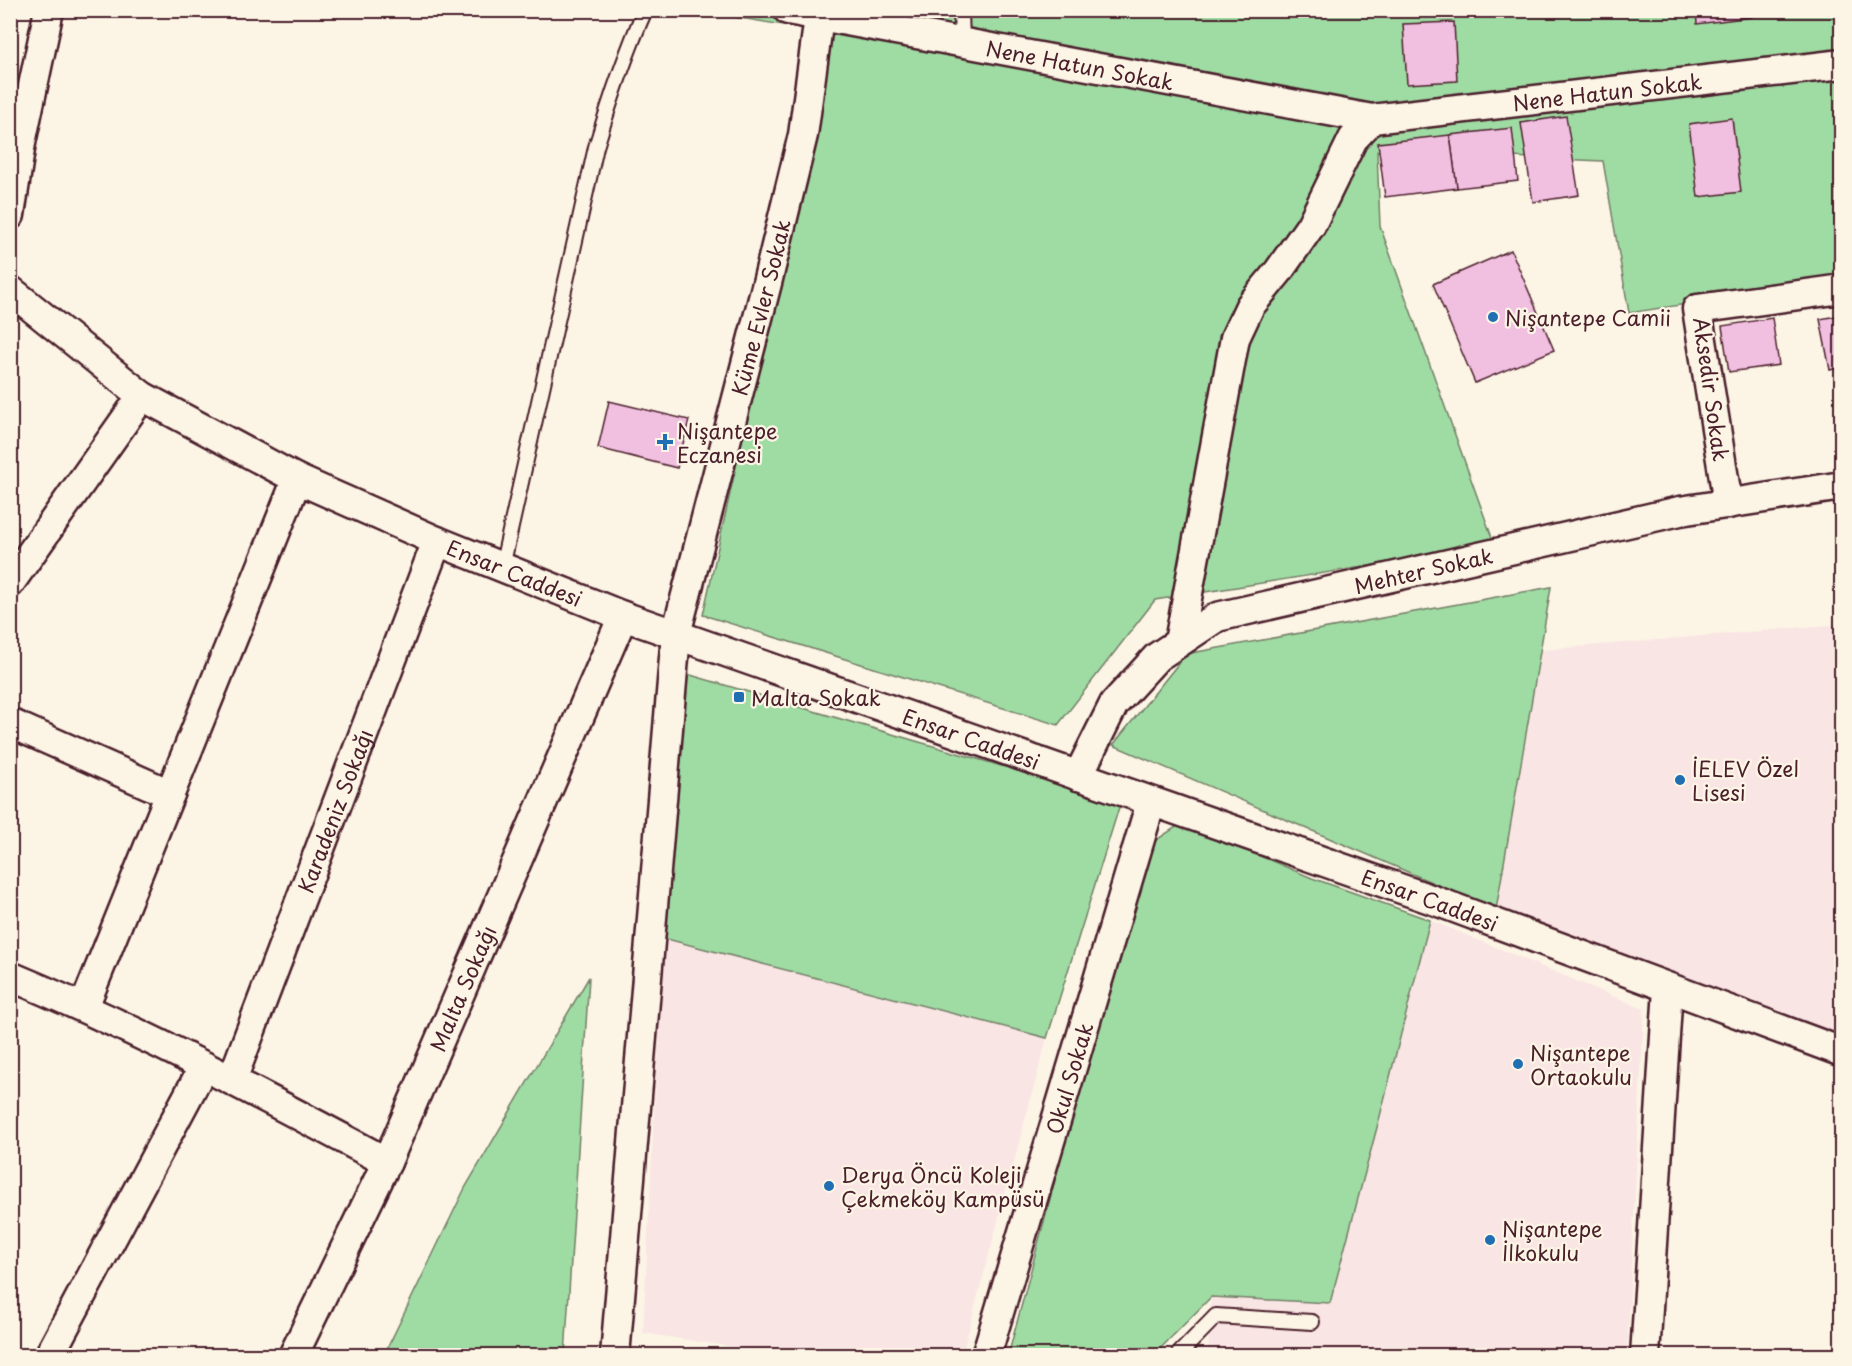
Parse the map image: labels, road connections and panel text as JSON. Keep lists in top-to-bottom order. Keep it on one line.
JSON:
{"streets":{"street":["Nene Hatun Sokak","Küme Evler Sokak","Aksedir Sokak","Mehter Sokak","Ensar Caddesi","Karadeniz Sokağı","Malta Sokağı","Okul Sokak"]},"crossings":[["Nene Hatun Sokak","Küme Evler Sokak"],["Küme Evler Sokak","Ensar Caddesi"],["Aksedir Sokak","Mehter Sokak"],["Mehter Sokak","Ensar Caddesi"],["Ensar Caddesi","Karadeniz Sokağı"],["Ensar Caddesi","Malta Sokağı"],["Ensar Caddesi","Okul Sokak"]],"places":{"other":["Nişantepe Camii","İELEV Özel Lisesi","Nişantepe Ortaokulu","Derya Öncü Koleji Çekmeköy Kampüsü","Nişantepe İlkokulu"],"health":["Nişantepe Eczanesi"],"transit":["Malta Sokak"]}}
